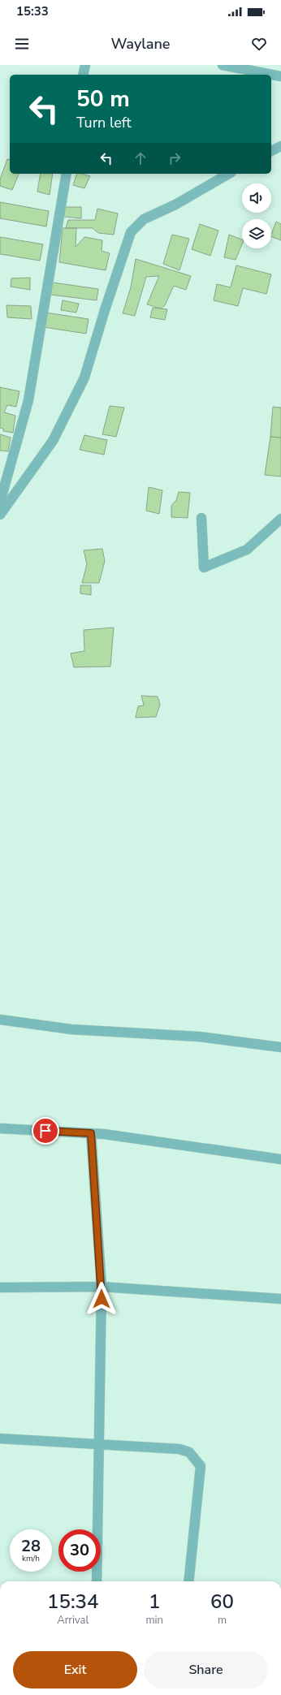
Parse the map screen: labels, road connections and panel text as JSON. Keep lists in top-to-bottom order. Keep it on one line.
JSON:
{"page":{"status":"15:33","header":"Waylane","turn":["50 m","Turn left"],"speed":"28 km/h","limit":"30","eta":["15:34","Arrival","1","min","60","m"],"buttons":["Exit","Share"]}}
